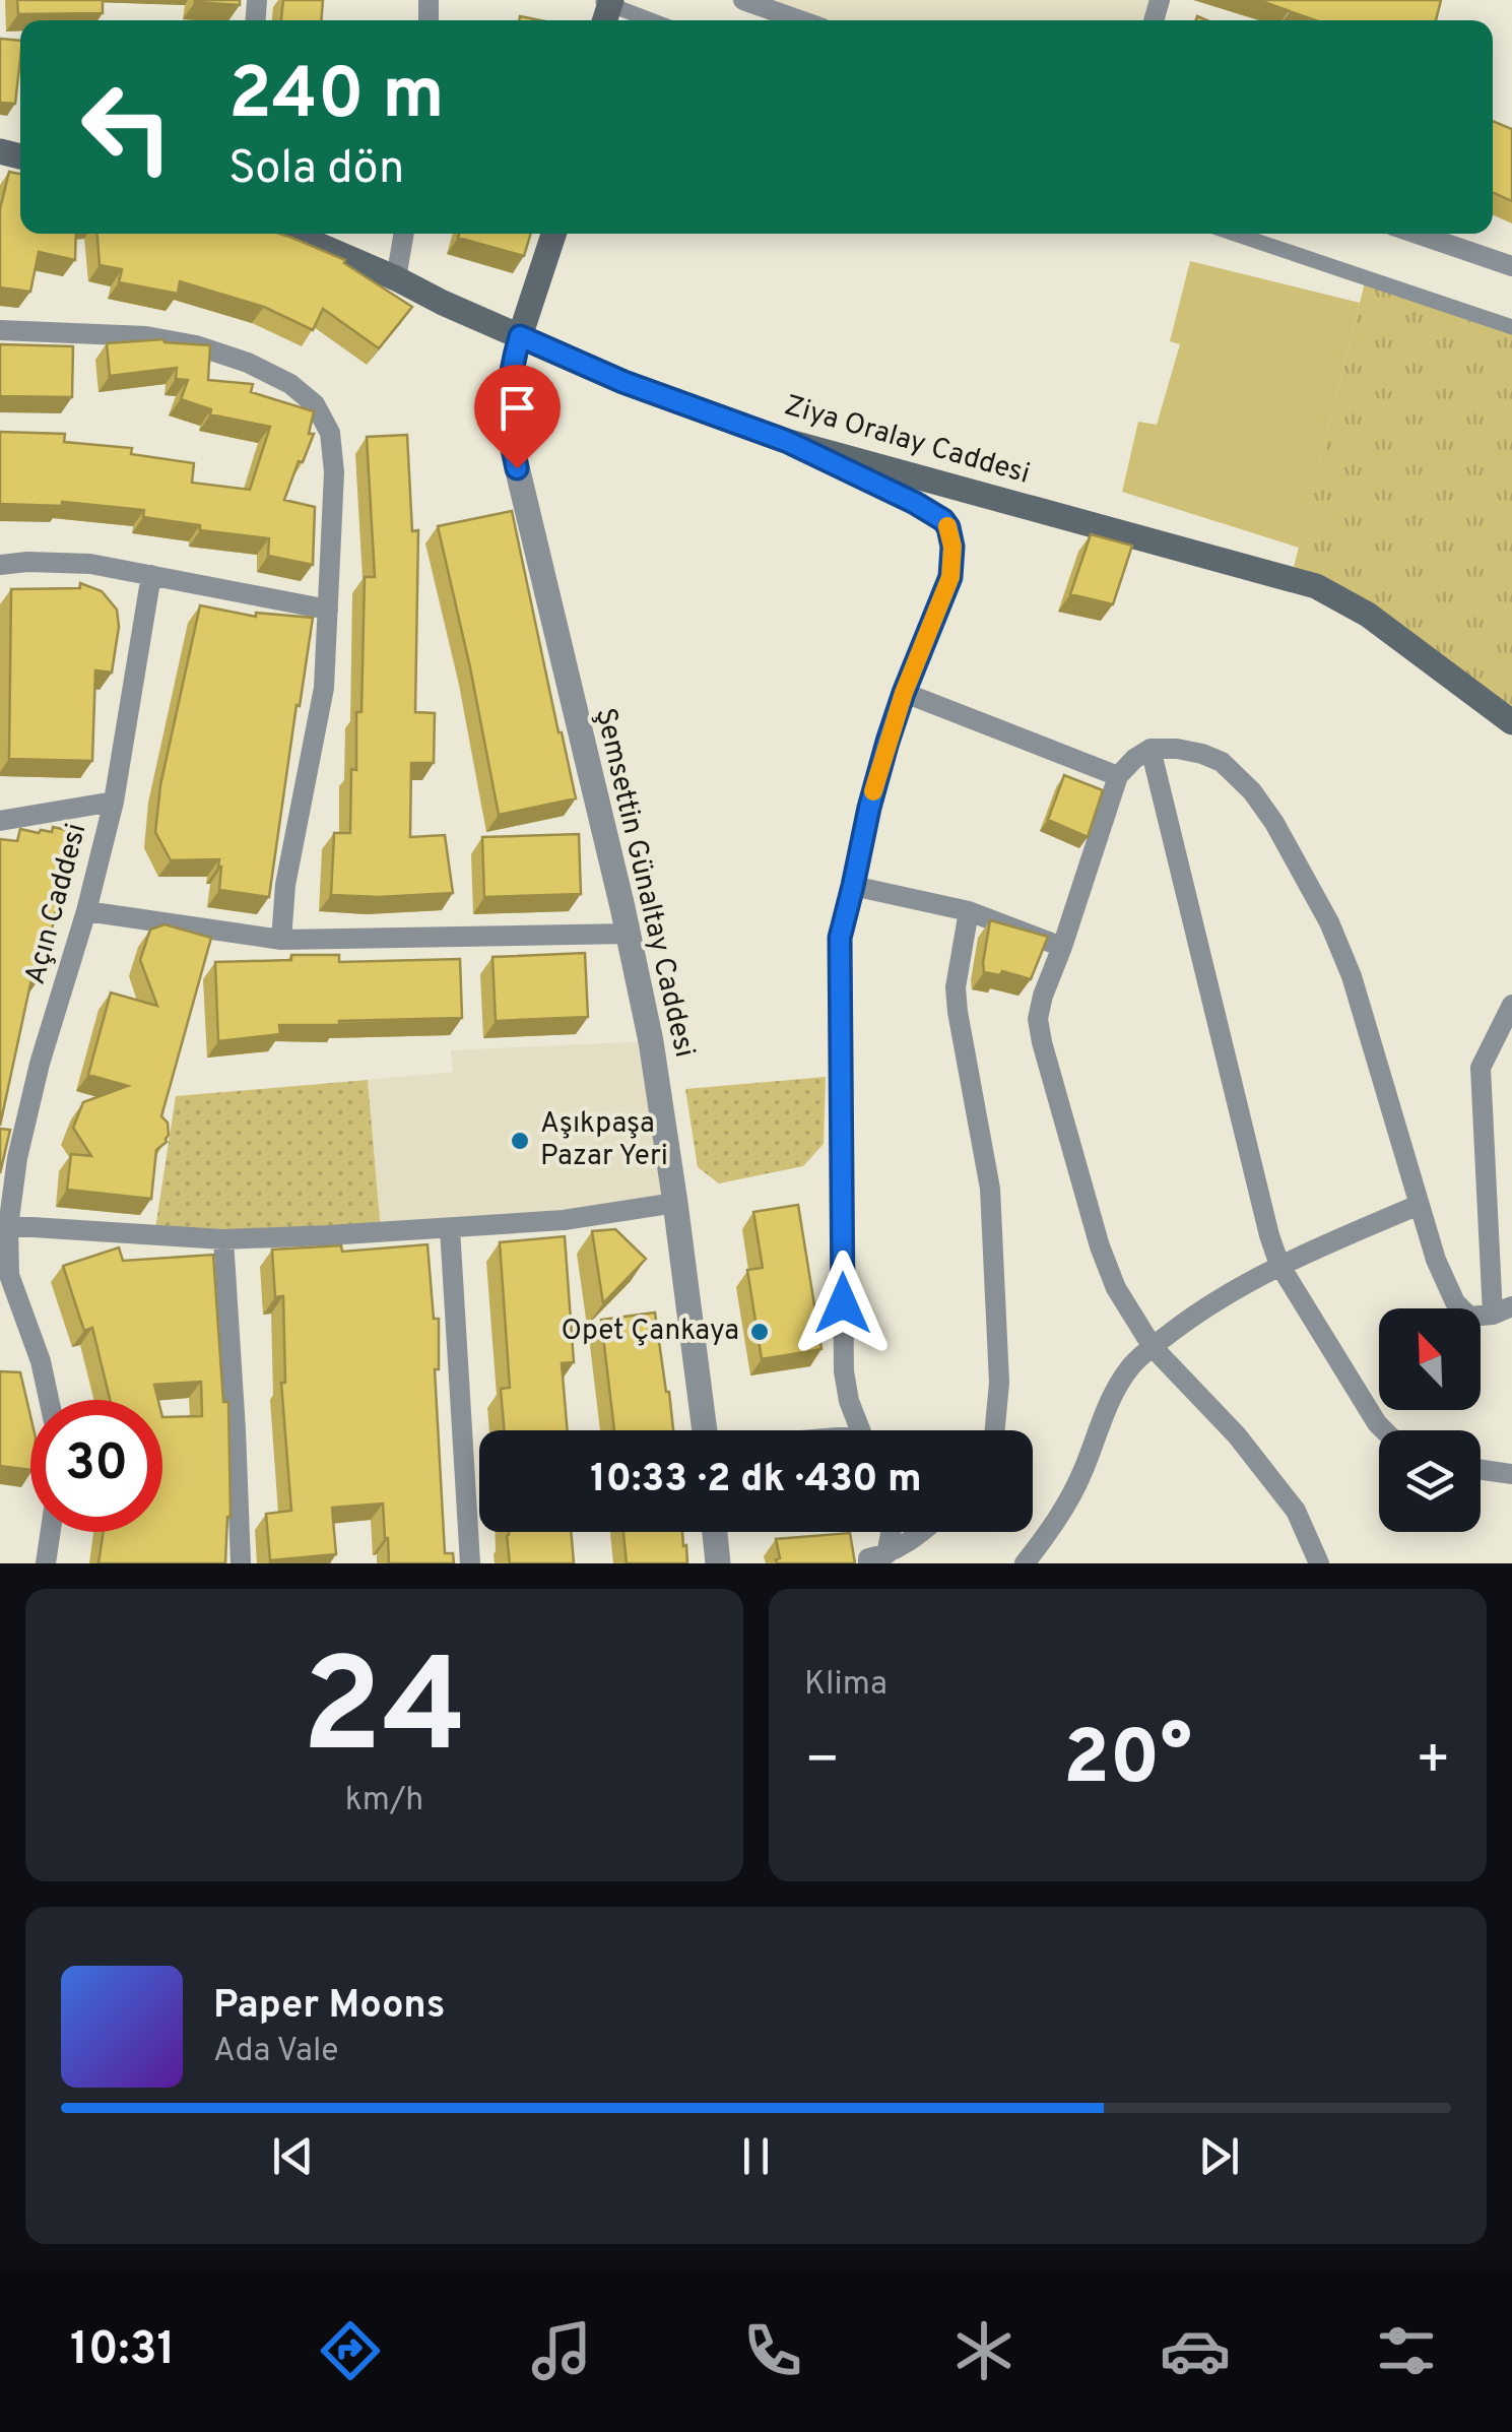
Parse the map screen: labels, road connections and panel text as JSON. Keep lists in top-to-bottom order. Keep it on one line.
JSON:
{"streets":{"main road":["Ziya Oralay Caddesi"],"street":["Şemsettin Günaltay Caddesi","Açın Caddesi"]},"crossings":[["Ziya Oralay Caddesi","Şemsettin Günaltay Caddesi"]],"places":["Aşıkpaşa Pazar Yeri","Opet Çankaya"],"north":"top left","page":{"turn":["240 m","Sola dön"],"limit":"30","trip":"10:33 · 2 dk · 430 m","tile":[["24","km/h"],"Klima"],"heat":["−","20°","+"],"song":["Paper Moons","Ada Vale"],"tabs":"10:31"}}
